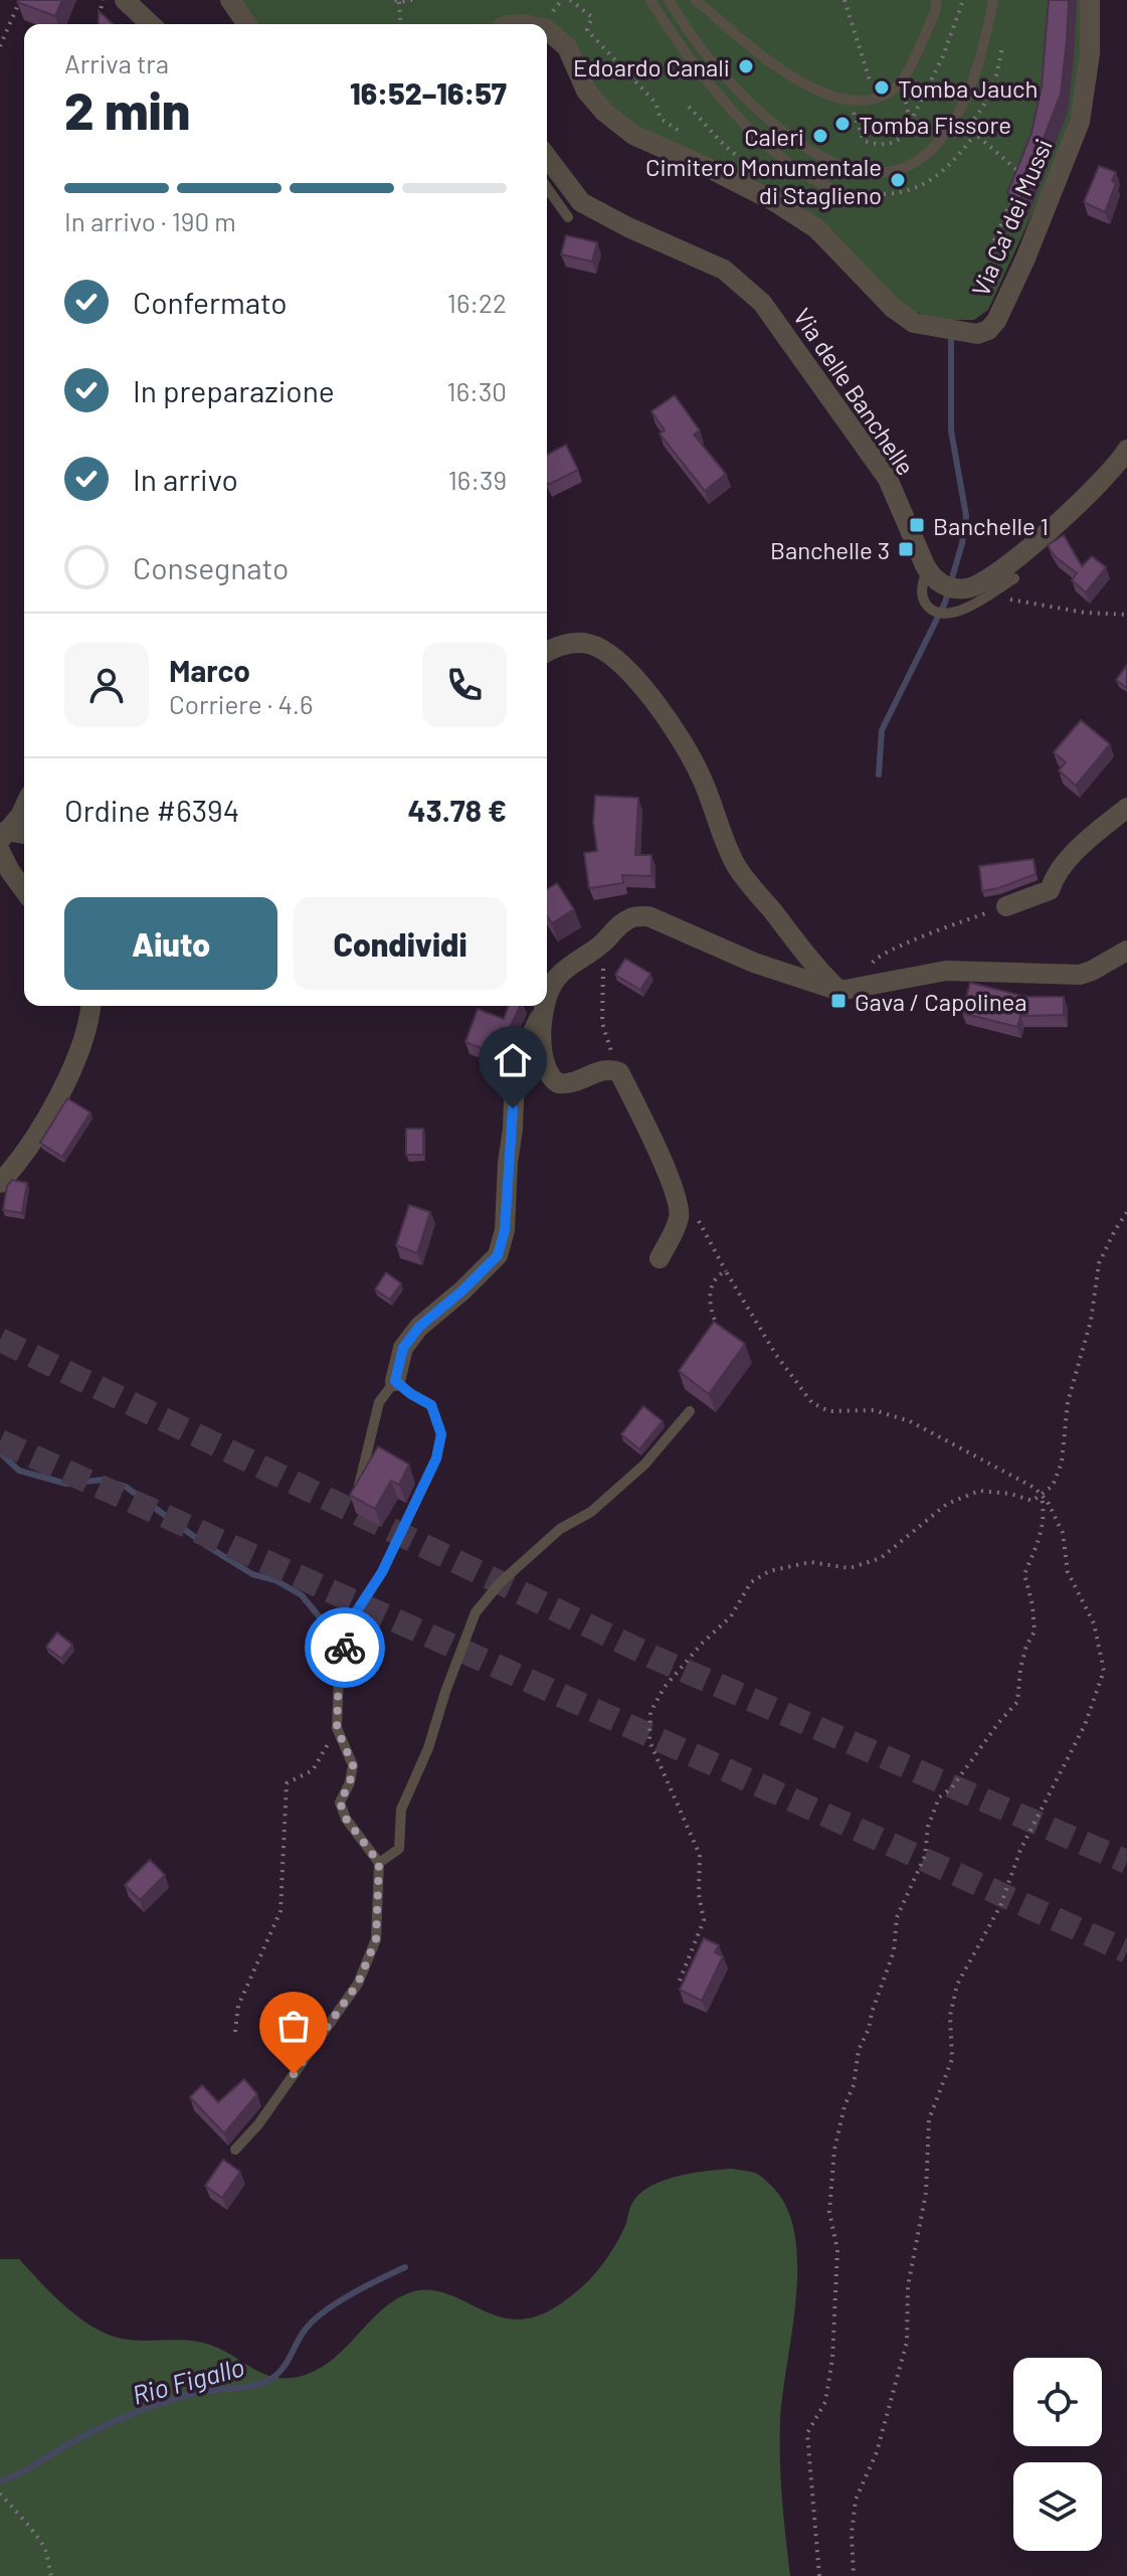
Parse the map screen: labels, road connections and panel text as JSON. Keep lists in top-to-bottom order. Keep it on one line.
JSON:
{"streets":{"street":["Via Ca' dei Mussi","Via delle Banchelle"]},"water":["Rio Figallo"],"places":{"other":["Edoardo Canali","Tomba Jauch","Tomba Fissore","Caleri","Cimitero Monumentale di Staglieno"],"transit":["Banchelle 1","Banchelle 3","Gava / Capolinea"]},"page":{"heading":["2 min","Arriva tra","16:52–16:57"],"panel":["Marco","Corriere · 4.6","Ordine #6394","43.78 €"],"bar":"In arrivo · 190 m","list":[["Confermato","16:22"],["In preparazione","16:30"],["In arrivo","16:39"],"Consegnato"],"buttons":["Aiuto","Condividi"]}}
